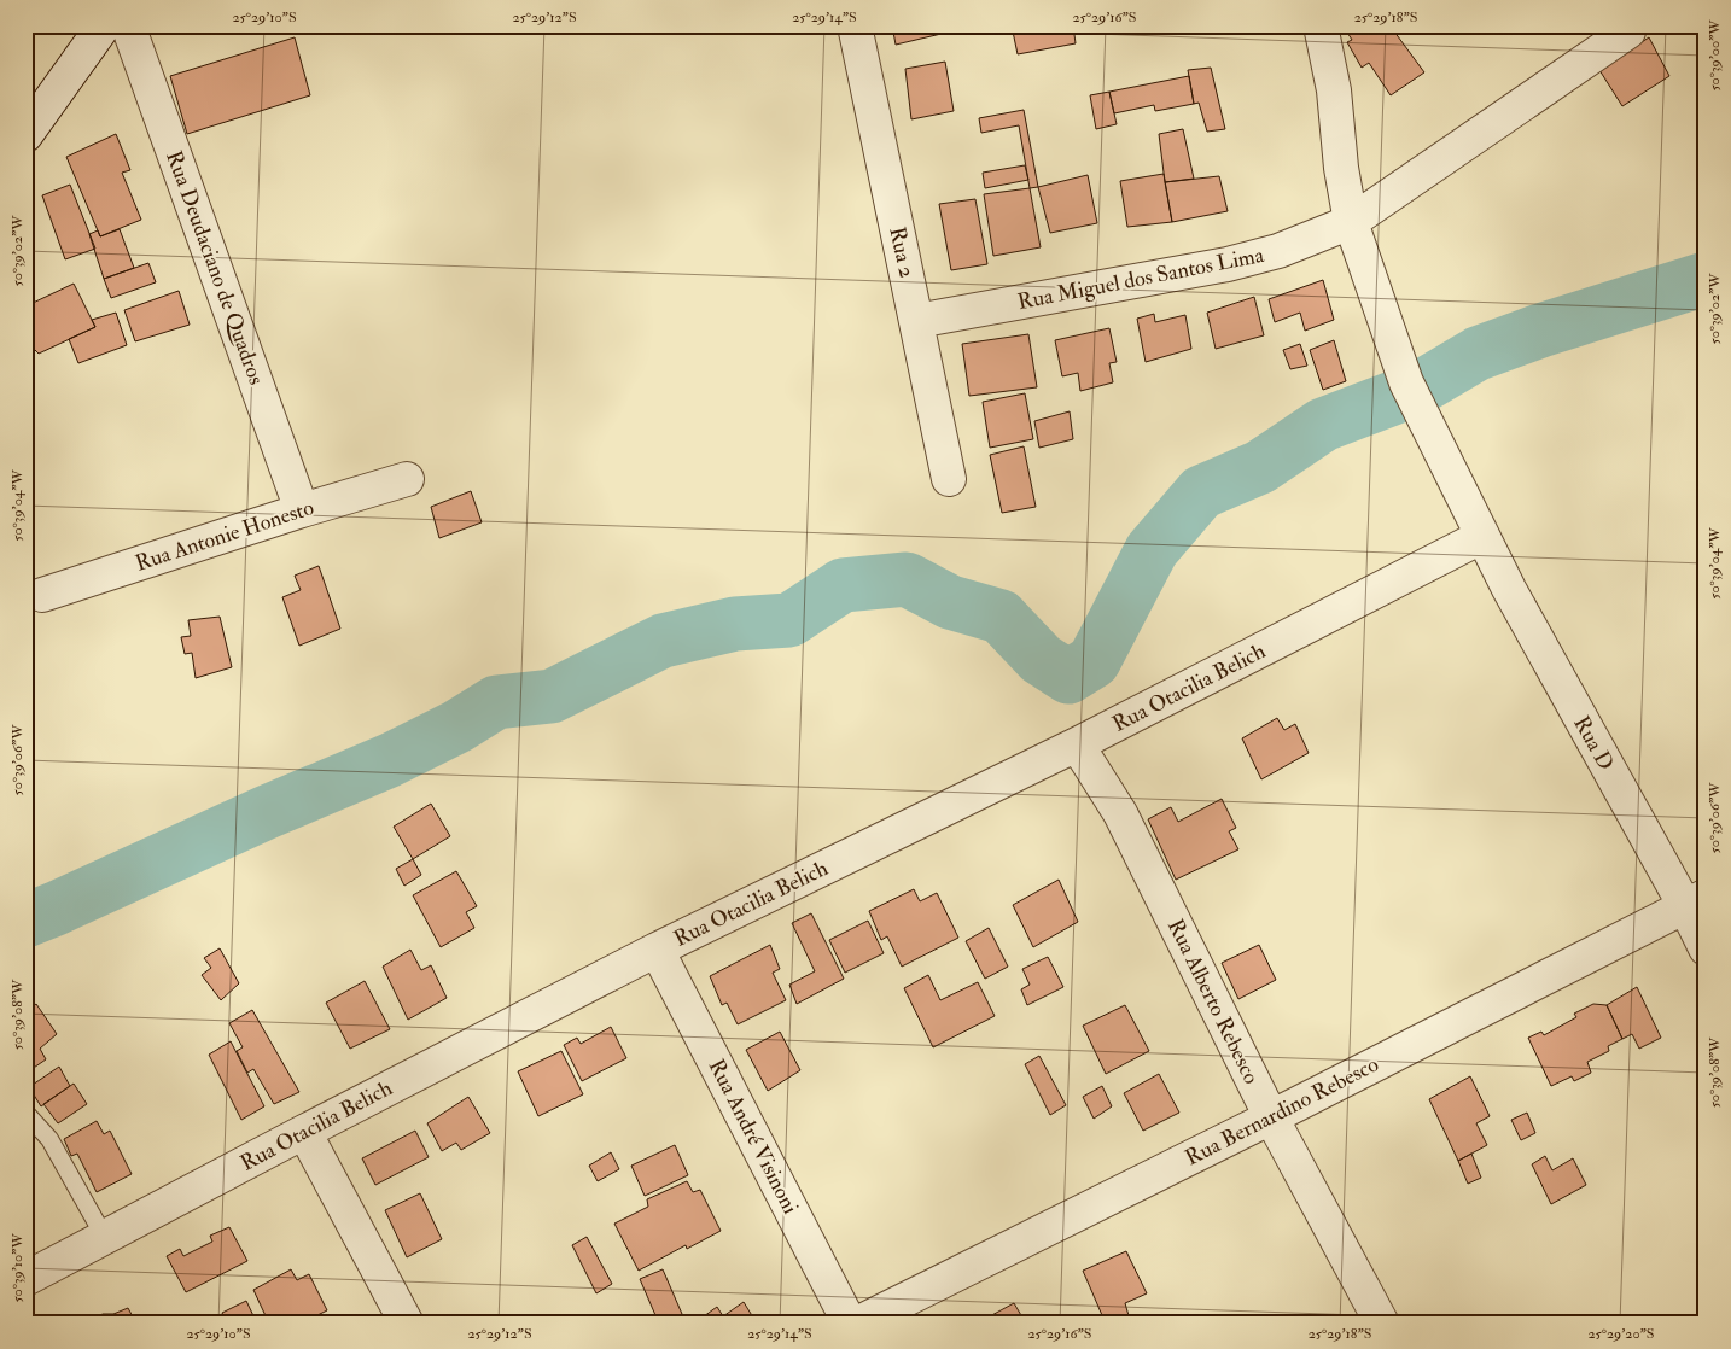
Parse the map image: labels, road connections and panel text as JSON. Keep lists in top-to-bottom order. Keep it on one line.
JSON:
{"streets":{"street":["Rua 2","Rua Deudaciano de Quadros","Rua Miguel dos Santos Lima","Rua Antonie Honesto","Rua Otacilia Belich","Rua D","Rua Alberto Rebesco","Rua Bernardino Rebesco","Rua André Visinoni"]},"crossings":[["Rua 2","Rua Miguel dos Santos Lima"],["Rua Deudaciano de Quadros","Rua Antonie Honesto"],["Rua Miguel dos Santos Lima","Rua D"],["Rua Otacilia Belich","Rua D"],["Rua Otacilia Belich","Rua Alberto Rebesco"],["Rua Otacilia Belich","Rua André Visinoni"],["Rua D","Rua Bernardino Rebesco"],["Rua Alberto Rebesco","Rua Bernardino Rebesco"]],"coordinates":["25°29'10\"S","25°29'12\"S","25°29'14\"S","25°29'16\"S","25°29'18\"S","50°39'00\"W","50°39'02\"W","50°39'04\"W","50°39'06\"W","50°39'08\"W","50°39'10\"W","25°29'20\"S"]}
